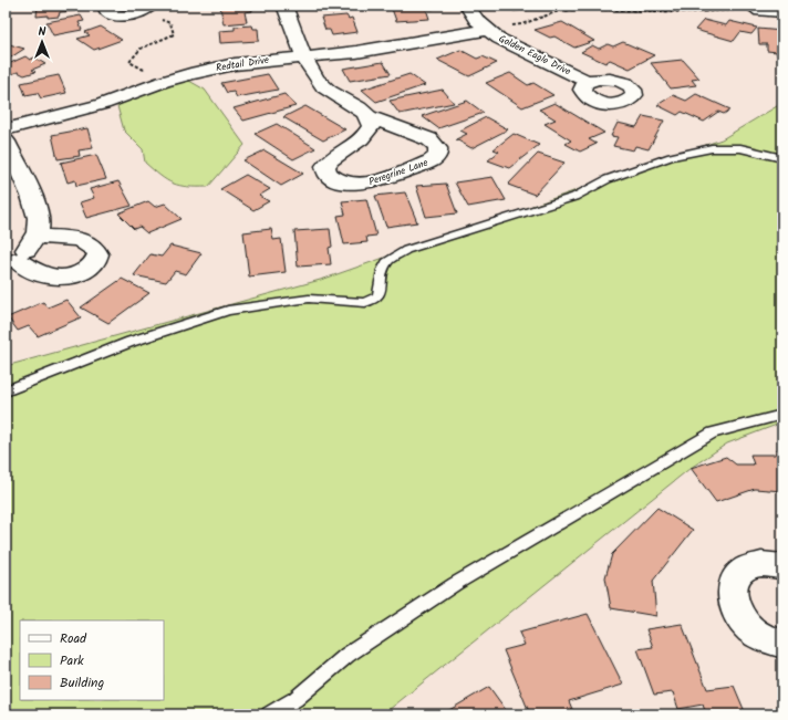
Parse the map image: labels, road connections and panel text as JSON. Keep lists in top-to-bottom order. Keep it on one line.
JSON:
{"streets":{"street":["Golden Eagle Drive","Redtail Drive","Peregrine Lane"]},"crossings":[["Golden Eagle Drive","Redtail Drive"],["Redtail Drive","Peregrine Lane"]],"legend":["Road","Park","Building"],"north":"top"}
